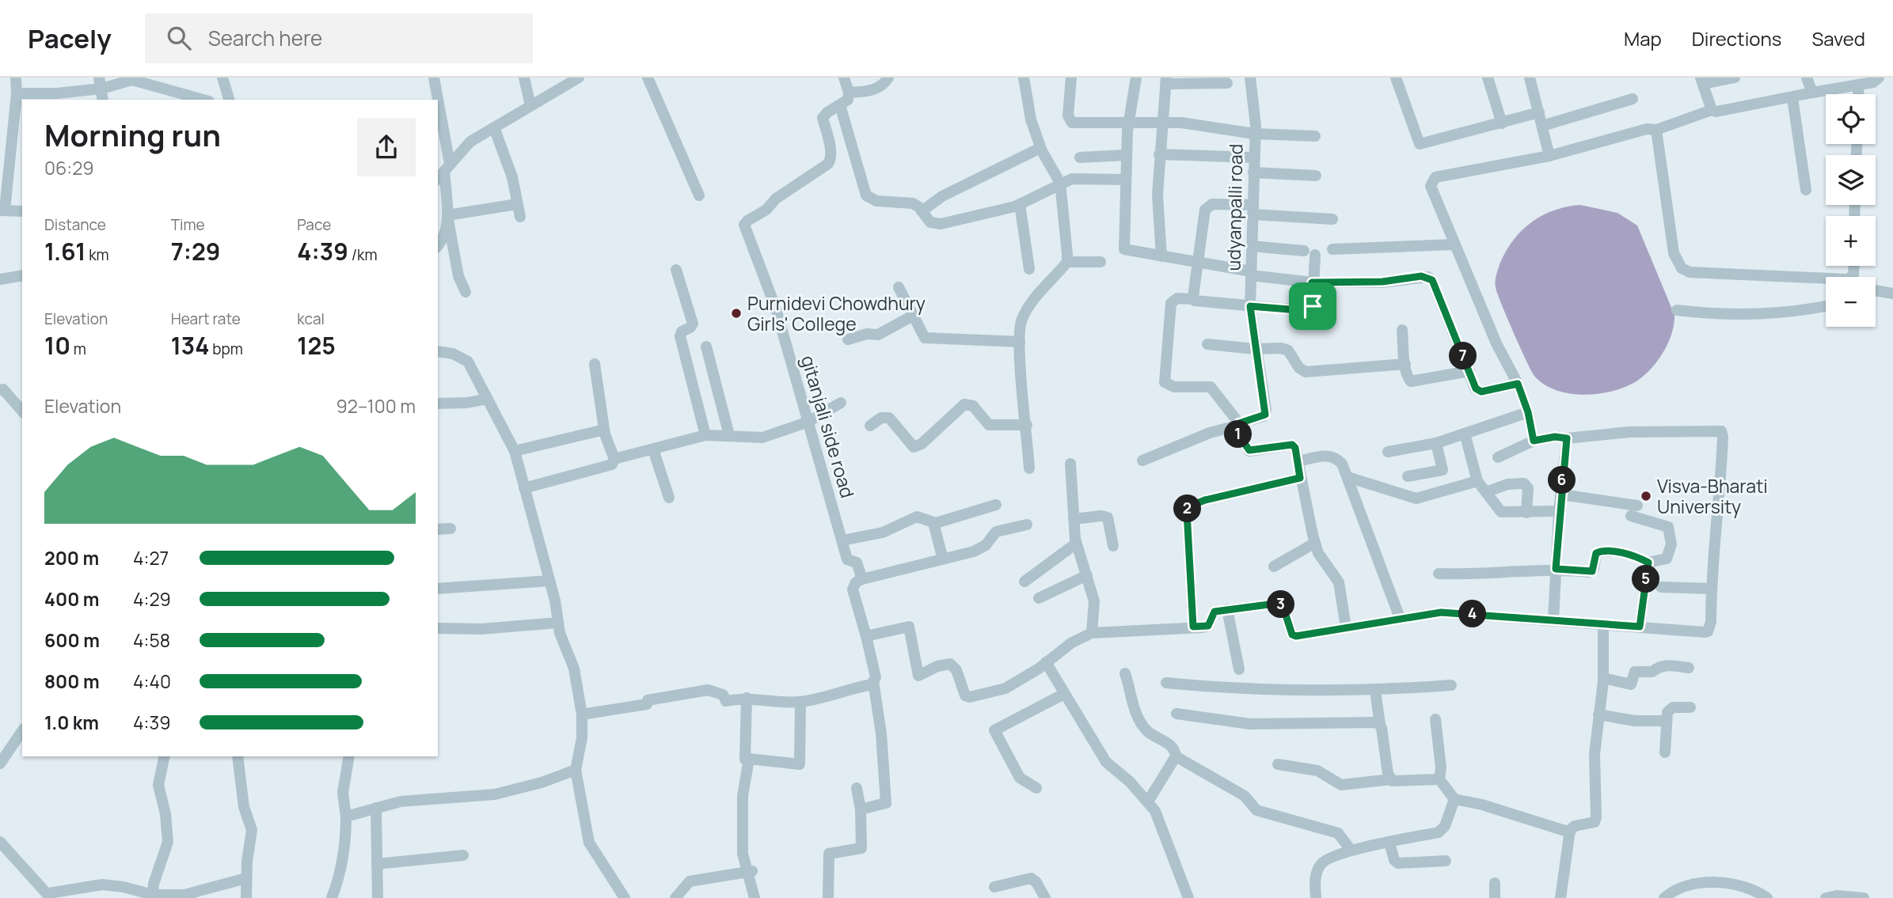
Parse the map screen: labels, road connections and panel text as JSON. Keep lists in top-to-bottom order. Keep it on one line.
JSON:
{"streets":{"street":["udyanpalli road","gitanjali side road"]},"places":["Purnidevi Chowdhury Girls' College","Visva-Bharati University"],"page":{"header":"Pacely","search":"Search here","nav":["Map","Directions","Saved"],"map_buttons":["+","−"],"heading":["Morning run","06:29"],"stats":[["Distance","1.61 km"],["Time","7:29"],["Pace","4:39 /km"],["Elevation","10 m"],["Heart rate","134 bpm"],["kcal","125"]],"pins":["7","1","6","2","5","3","4"],"chart":["Elevation","92–100 m"],"list":[{"name":"200 m","note":"4:27"},{"name":"400 m","note":"4:29"},{"name":"600 m","note":"4:58"},{"name":"800 m","note":"4:40"},{"name":"1.0 km","note":"4:39"}]}}
